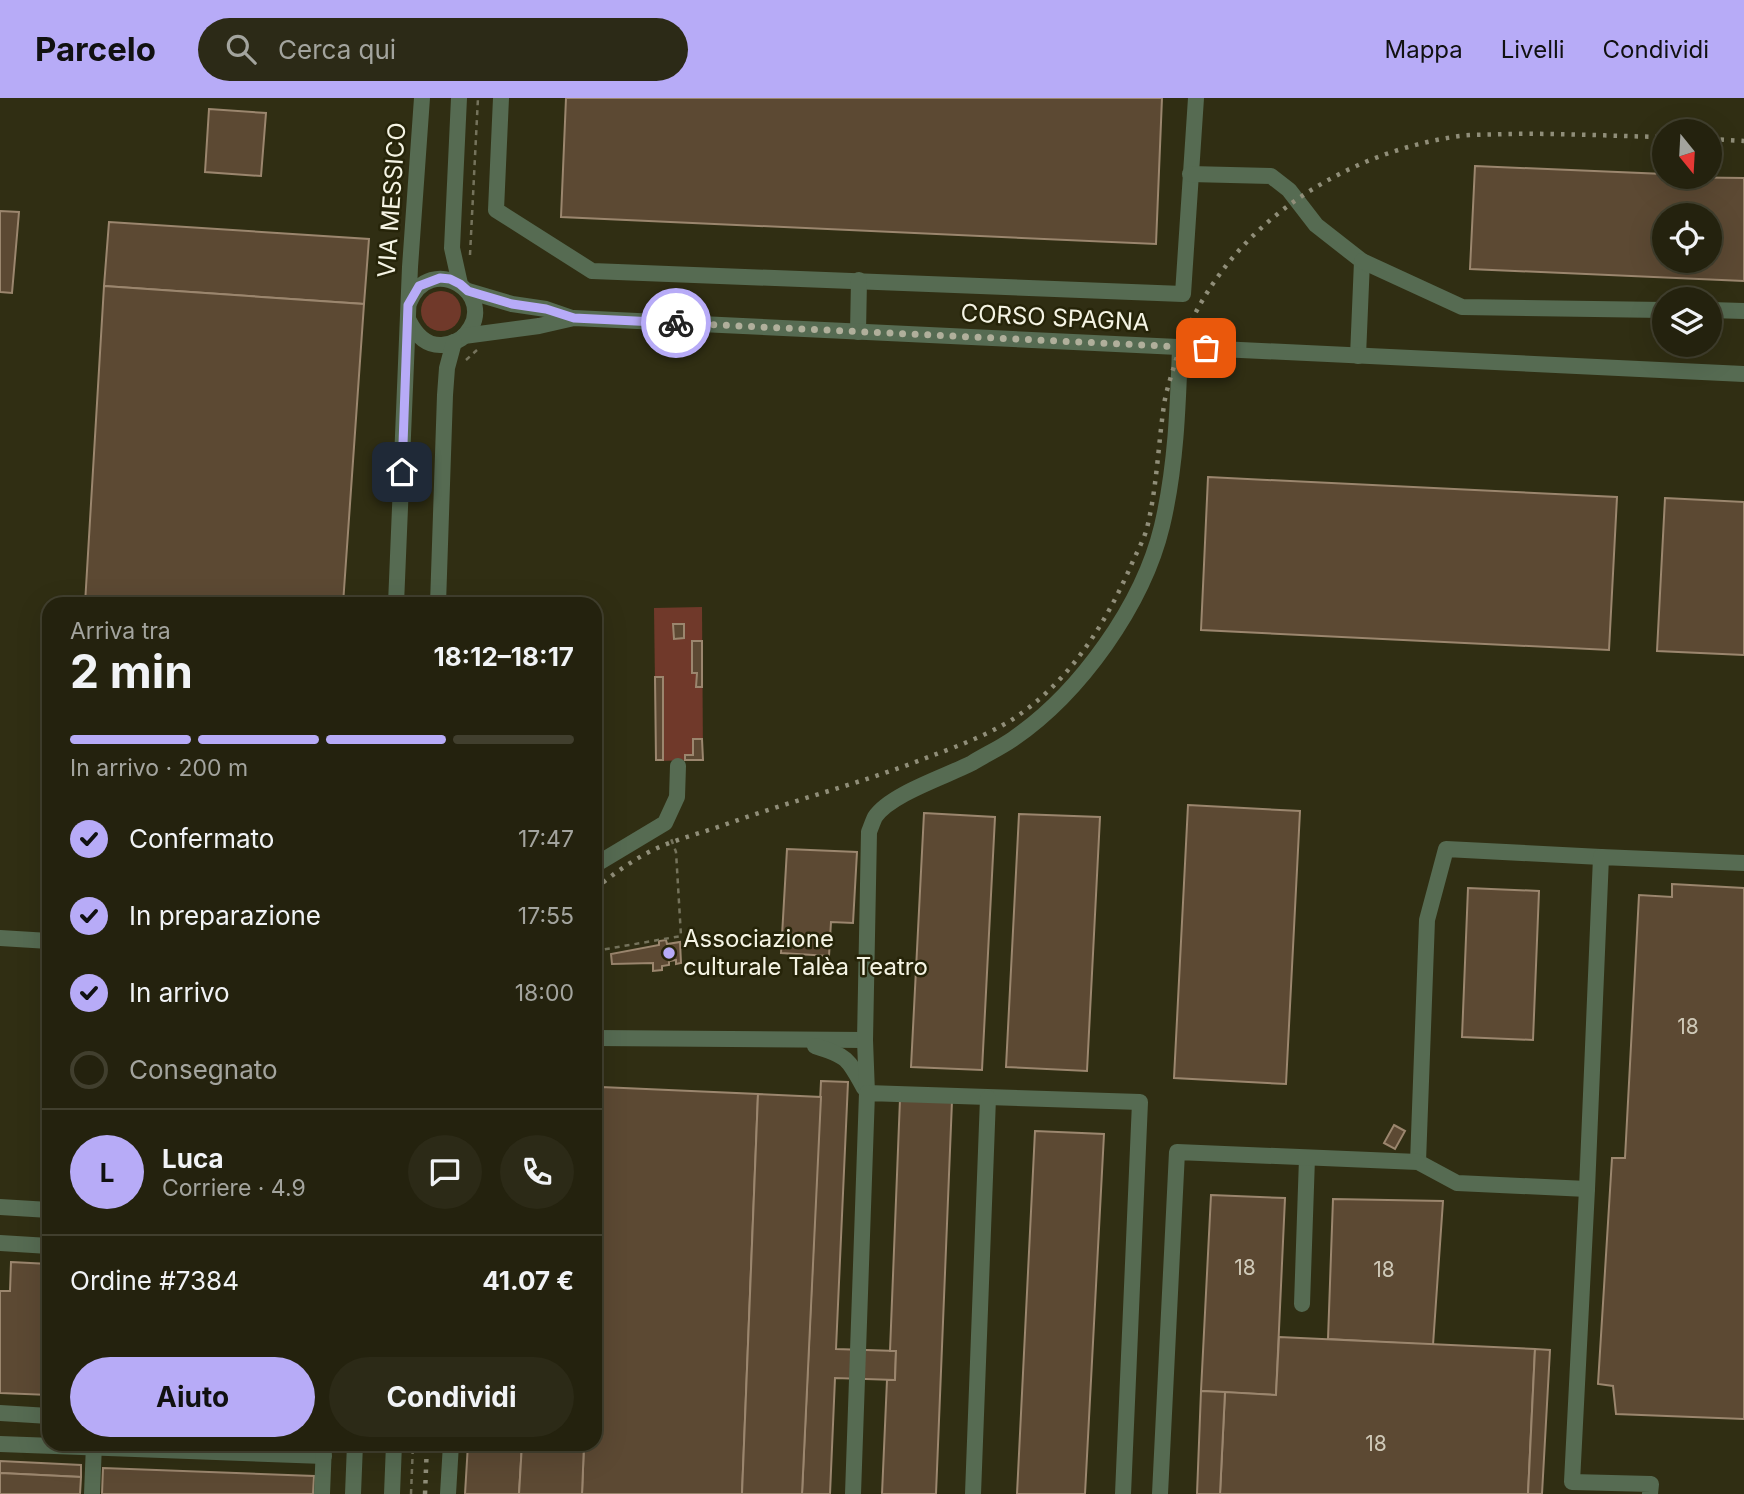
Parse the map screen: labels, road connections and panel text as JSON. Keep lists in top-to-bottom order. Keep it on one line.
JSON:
{"streets":{"street":["VIA MESSICO","CORSO SPAGNA"]},"crossings":[["VIA MESSICO","CORSO SPAGNA"]],"places":["Associazione culturale Talèa Teatro"],"house_numbers":["18","18","18","18"],"north":"bottom","page":{"header":"Parcelo","search":"Cerca qui","nav":["Mappa","Livelli","Condividi"],"heading":["2 min","Arriva tra","18:12–18:17"],"panel":["Luca","Corriere · 4.9","Ordine #7384","41.07 €"],"bar":"In arrivo · 200 m","list":[["Confermato","17:47"],["In preparazione","17:55"],["In arrivo","18:00"],"Consegnato"],"round":"L","buttons":["Aiuto","Condividi"]}}
